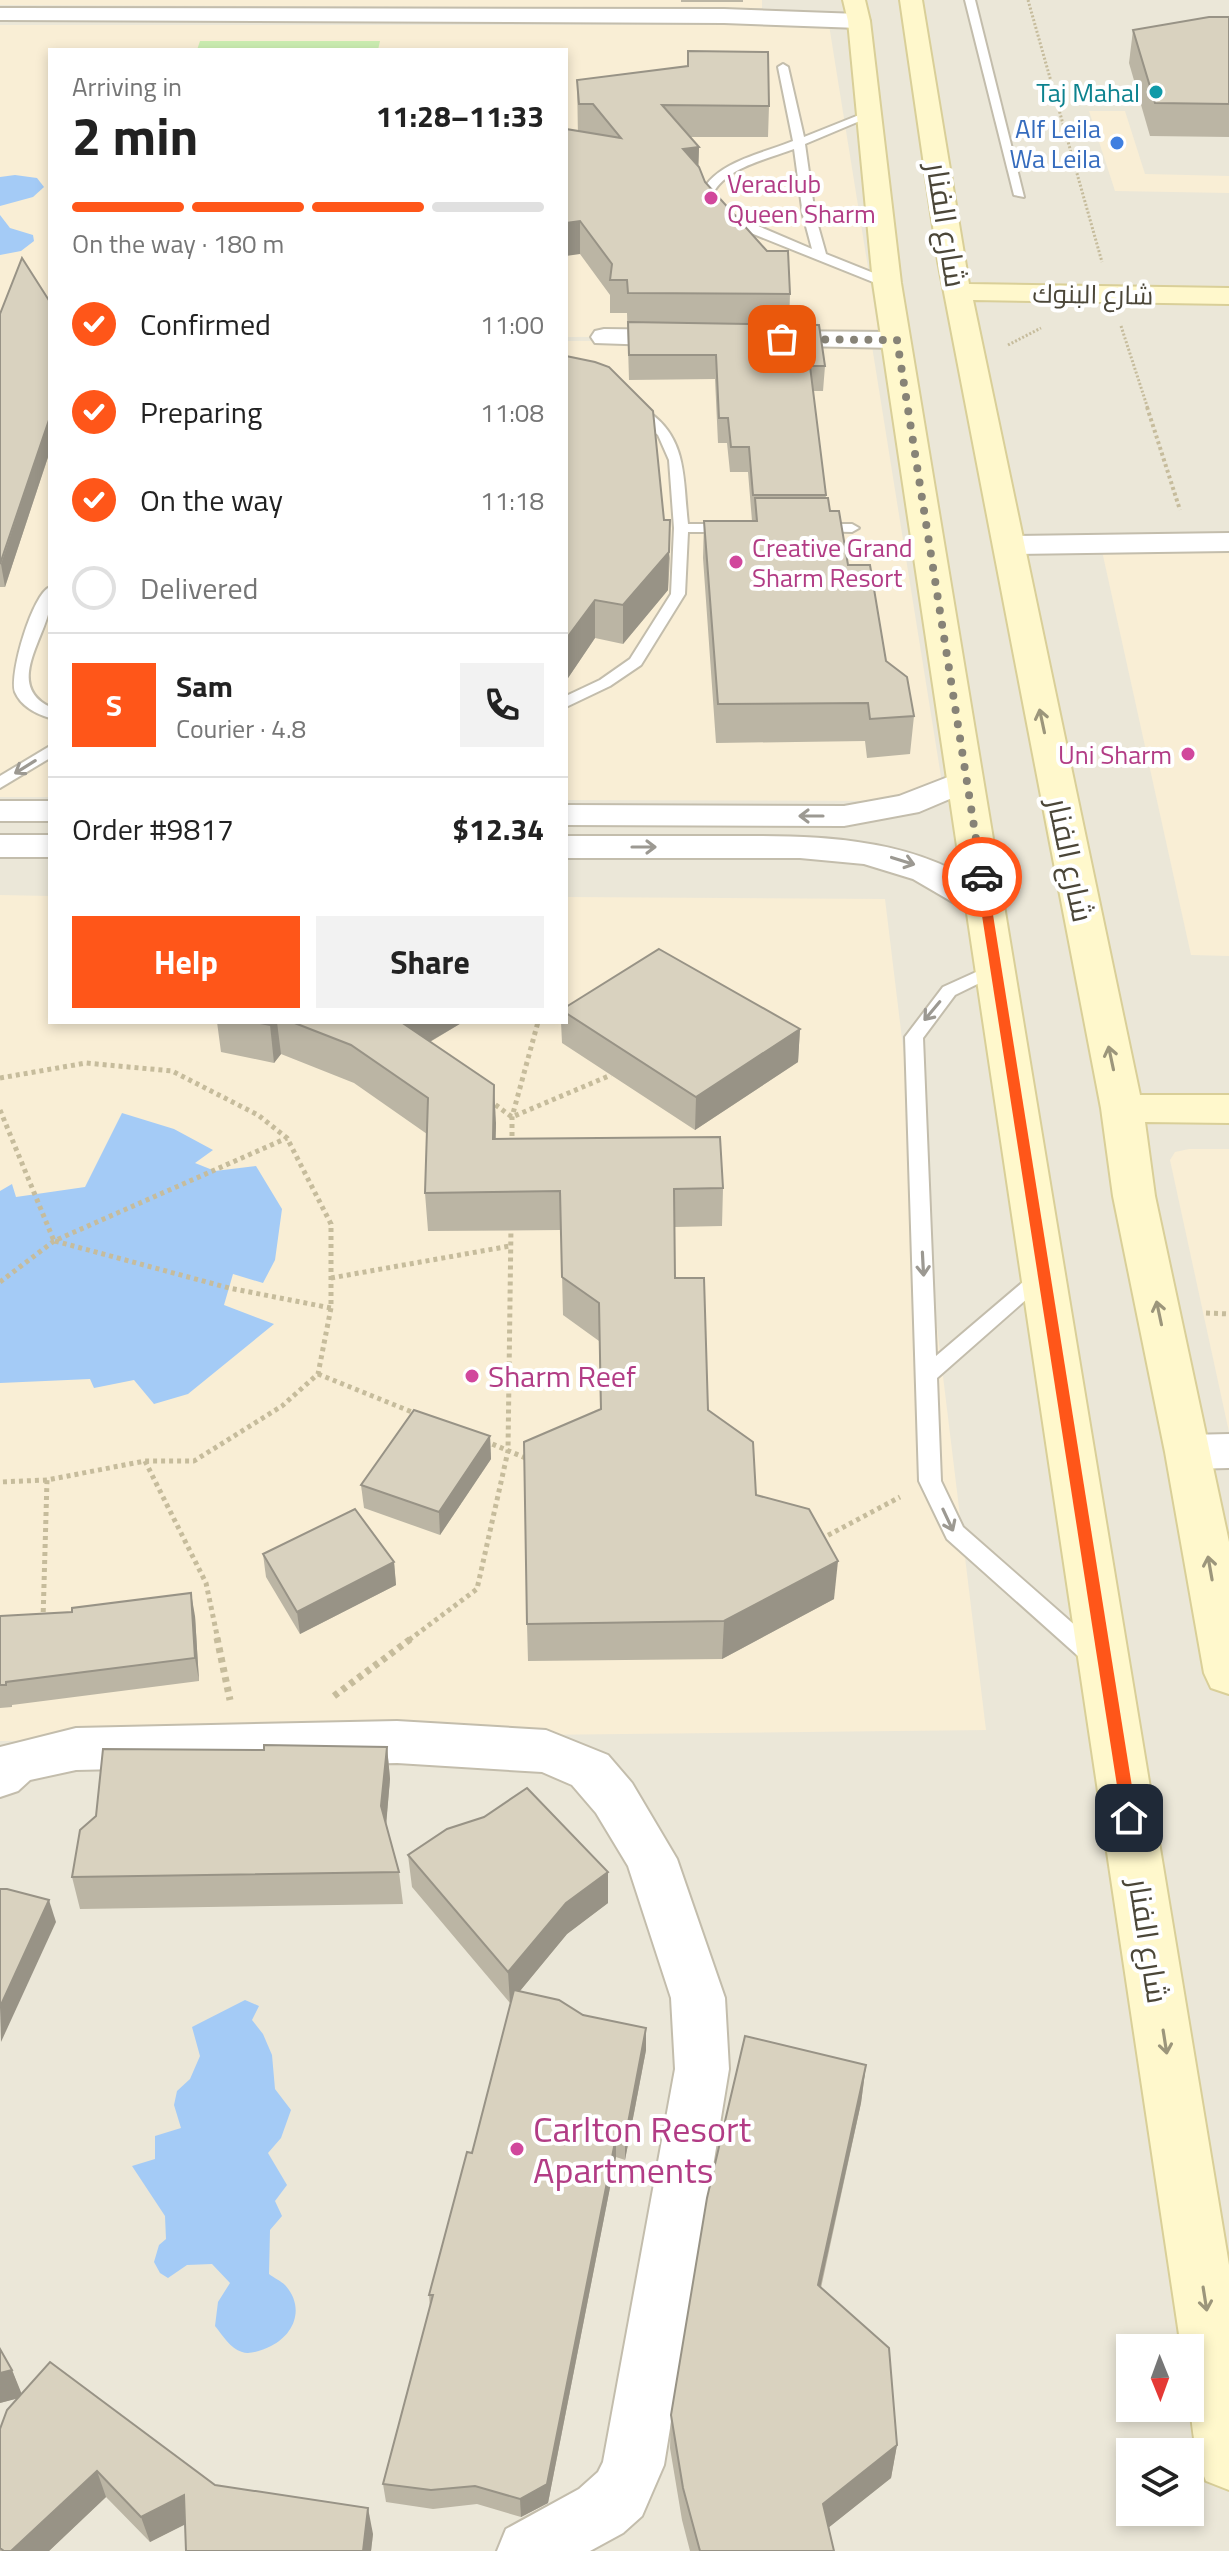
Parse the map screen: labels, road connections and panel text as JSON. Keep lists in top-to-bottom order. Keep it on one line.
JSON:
{"streets":{"main road":["شارع الفنار","شارع البنوك"]},"crossings":[["شارع الفنار","شارع البنوك"]],"places":["Taj Mahal","Alf Leila Wa Leila","Veraclub Queen Sharm","Creative Grand Sharm Resort","Uni Sharm","Sharm Reef","Carlton Resort Apartments"],"north":"bottom","page":{"heading":["2 min","Arriving in","11:28–11:33"],"panel":["Sam","Courier · 4.8","Order #9817","$12.34"],"bar":"On the way · 180 m","list":[["Confirmed","11:00"],["Preparing","11:08"],["On the way","11:18"],"Delivered"],"round":"S","buttons":["Help","Share"]}}
